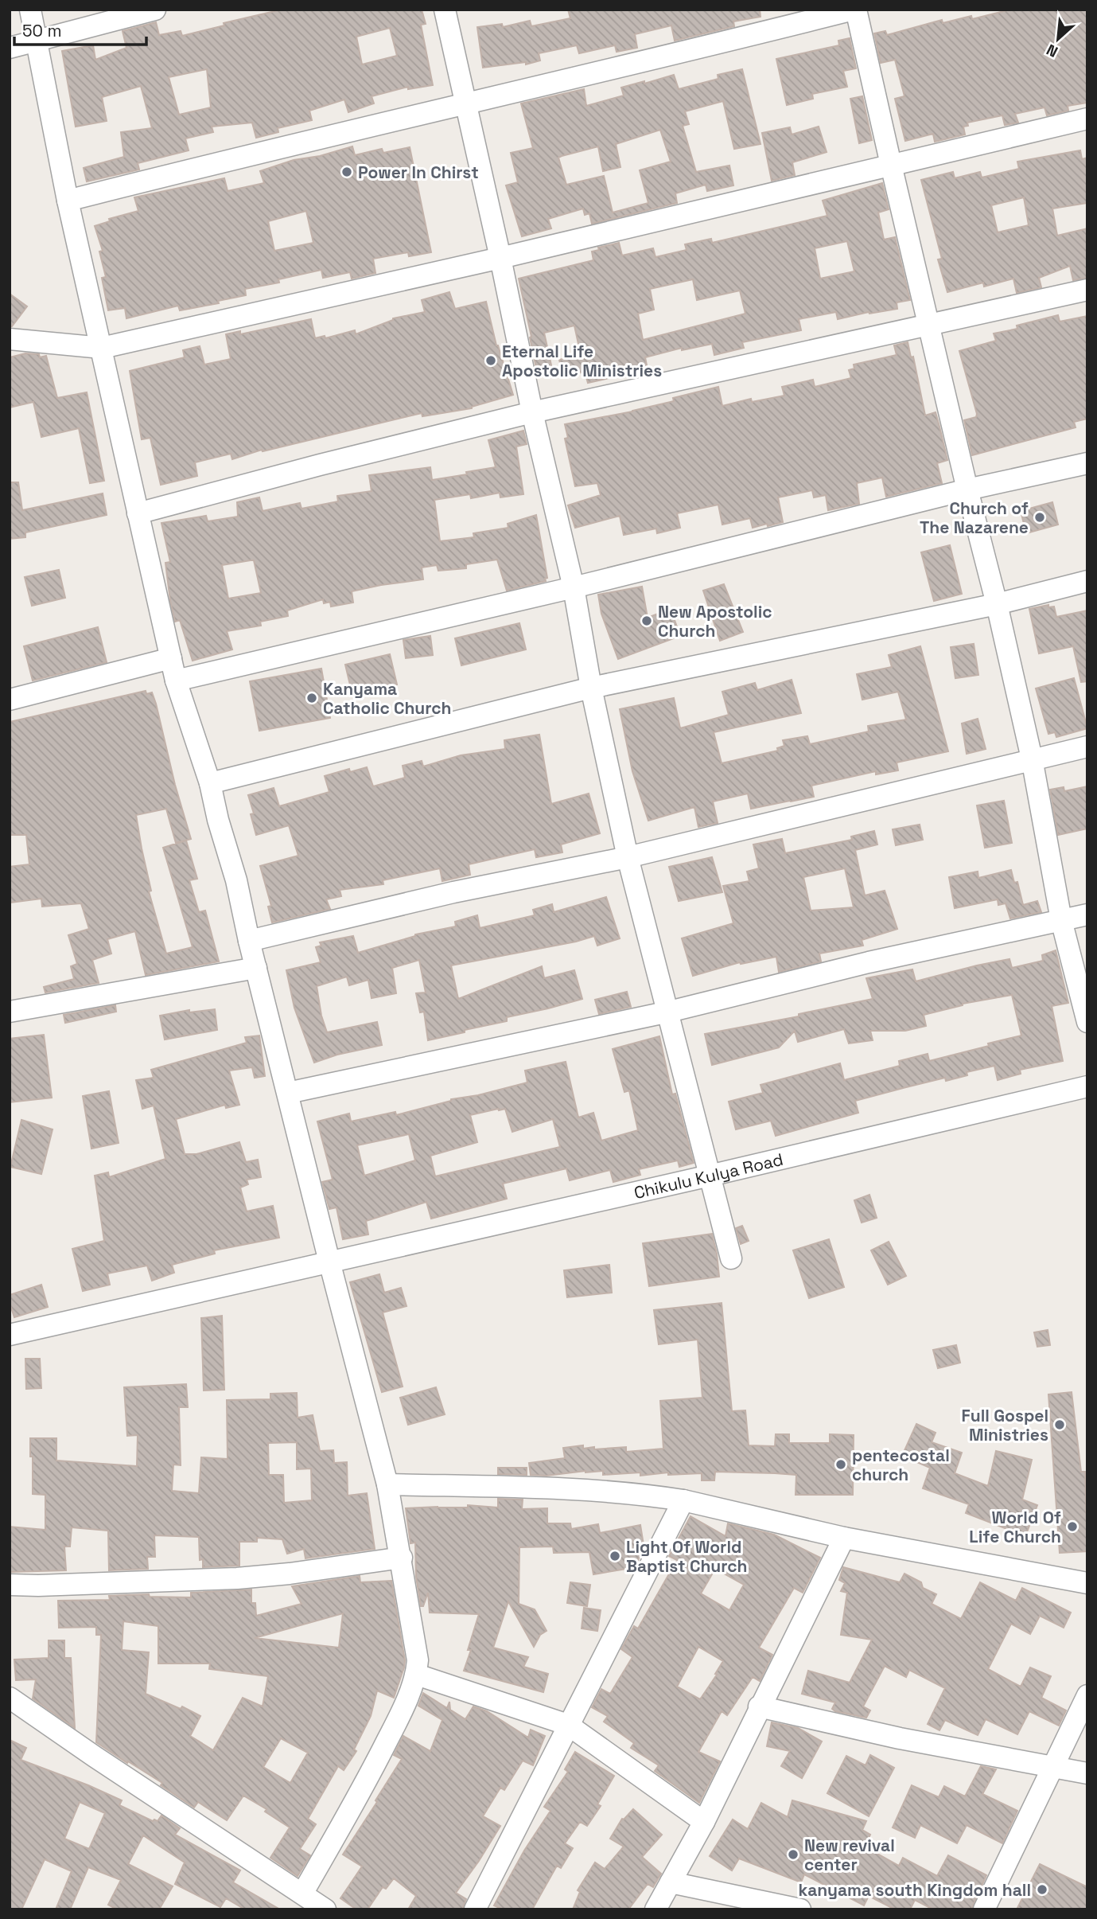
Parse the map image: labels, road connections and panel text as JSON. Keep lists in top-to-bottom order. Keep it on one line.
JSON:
{"streets":{"street":["Chikulu Kulya Road"]},"places":["Power In Chirst","Eternal Life Apostolic Ministries","Church of The Nazarene","New Apostolic Church","Kanyama Catholic Church","Full Gospel Ministries","pentecostal church","World Of Life Church","Light Of World Baptist Church","New revival center","kanyama south Kingdom hall"],"scale_bar":"50 m","north":"bottom left"}
